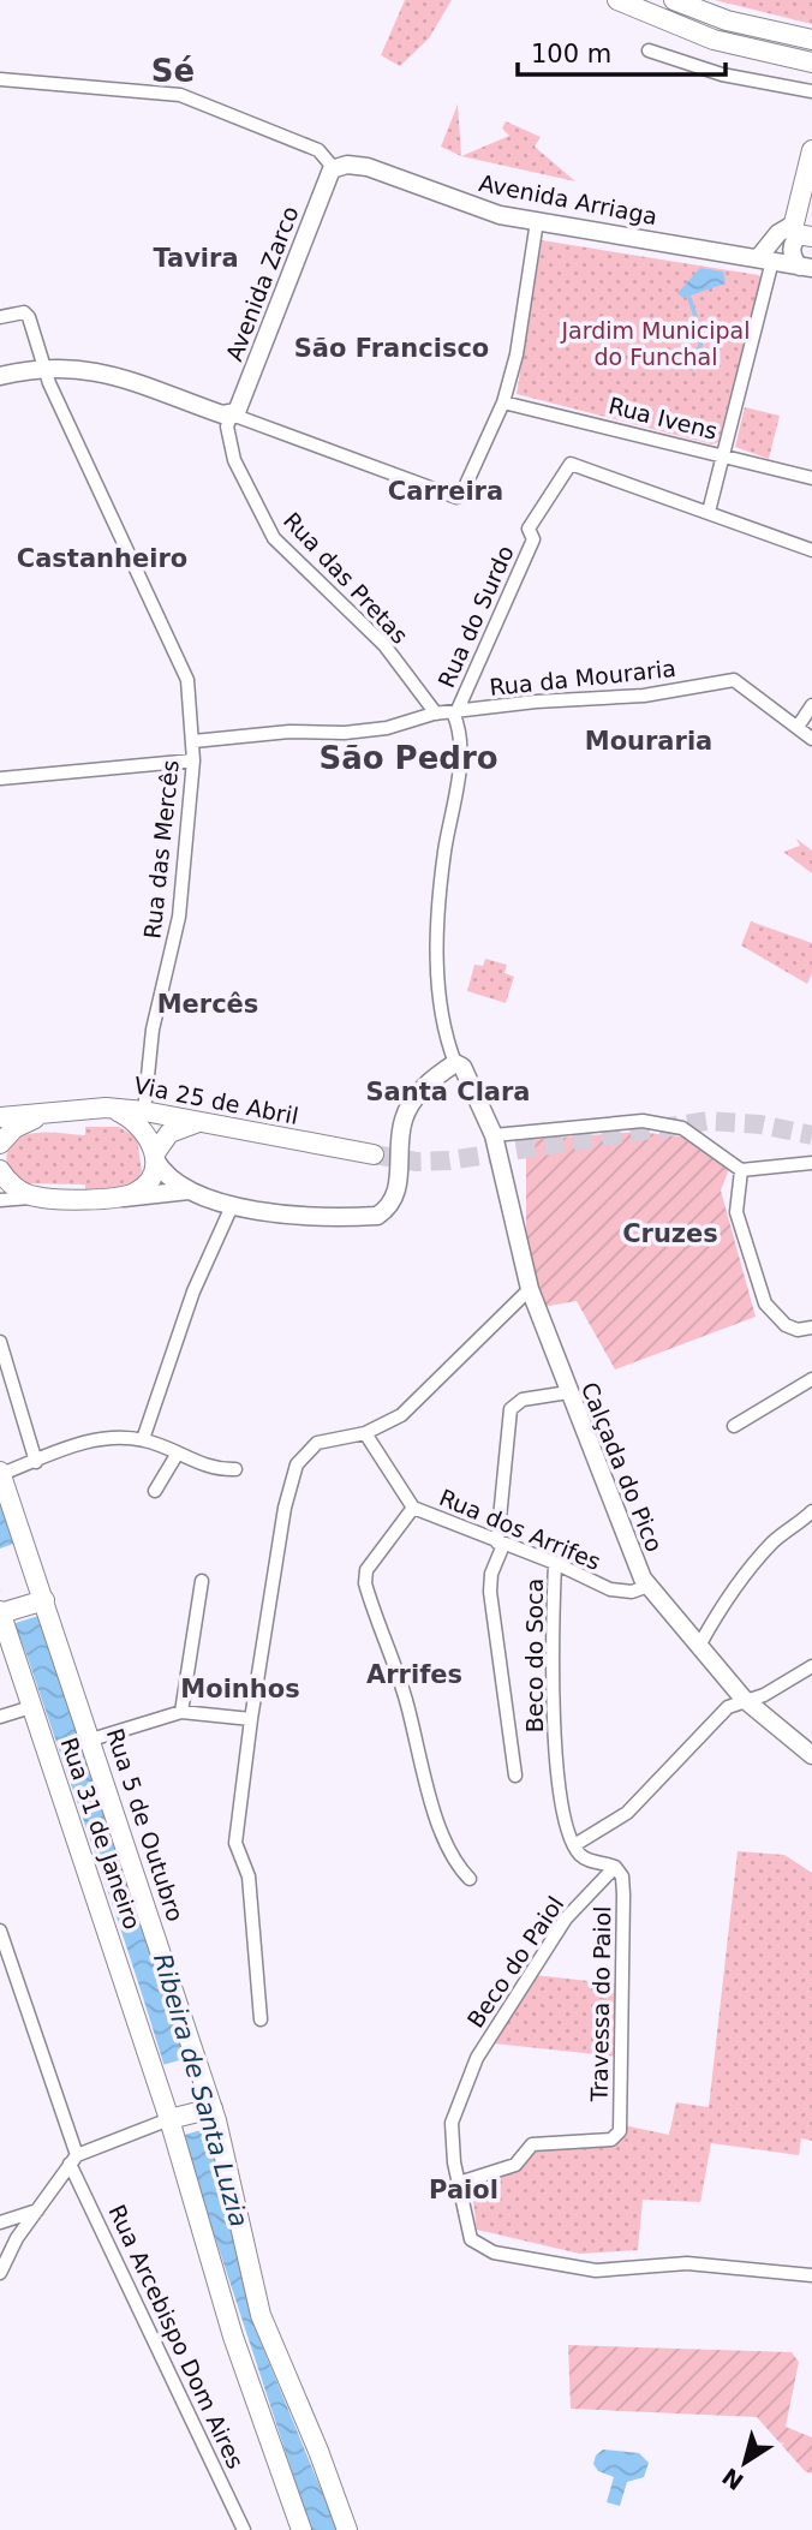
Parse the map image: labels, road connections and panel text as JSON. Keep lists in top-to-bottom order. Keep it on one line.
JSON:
{"streets":{"main road":["Via 25 de Abril","Rua 5 de Outubro","Rua 31 de Janeiro"],"street":["Avenida Arriaga","Avenida Zarco","Rua Ivens","Rua das Pretas","Rua do Surdo","Rua da Mouraria","Rua das Mercês","Calçada do Pico","Rua dos Arrifes","Beco do Soca","Beco do Paiol","Travessa do Paiol","Rua Arcebispo Dom Aires"]},"crossings":[["Avenida Arriaga","Avenida Zarco"],["Avenida Zarco","Rua das Pretas"],["Rua das Pretas","Rua da Mouraria"],["Rua do Surdo","Rua da Mouraria"],["Rua da Mouraria","Rua das Mercês"],["Rua das Mercês","Via 25 de Abril"],["Calçada do Pico","Rua dos Arrifes"],["Rua dos Arrifes","Beco do Soca"],["Beco do Paiol","Travessa do Paiol"]],"districts":["Sé","Tavira","São Francisco","Carreira","Castanheiro","Mouraria","São Pedro","Mercês","Santa Clara","Cruzes","Arrifes","Moinhos","Paiol"],"water":["Ribeira de Santa Luzia"],"parks":["Jardim Municipal do Funchal"],"scale_bar":"100 m","north":"bottom left"}
